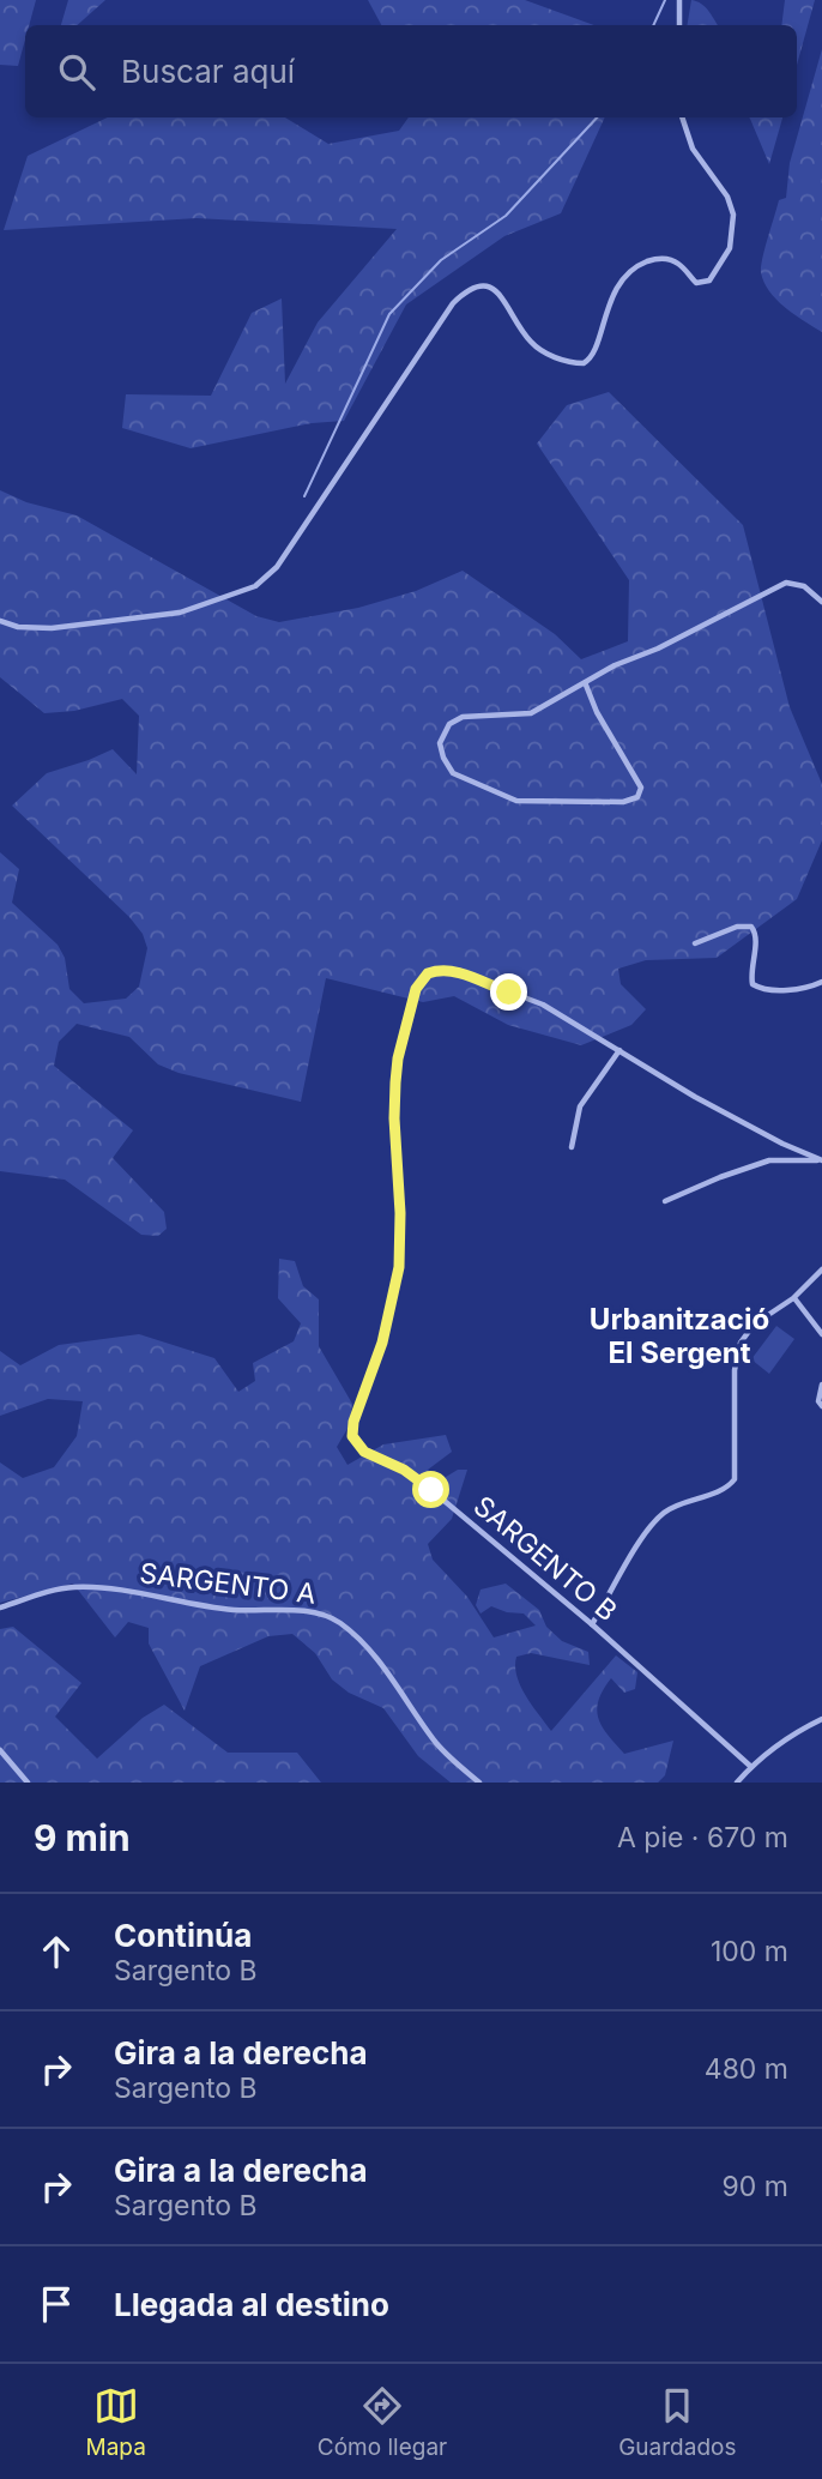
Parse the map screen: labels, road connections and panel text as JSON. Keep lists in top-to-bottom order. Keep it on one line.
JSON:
{"streets":{"street":["SARGENTO B","SARGENTO A"]},"districts":["Urbanització El Sergent"],"page":{"search":"Buscar aquí","heading":["9 min","A pie · 670 m"],"list":[["Continúa","Sargento B","100 m"],["Gira a la derecha","Sargento B","480 m"],["Gira a la derecha","Sargento B","90 m"],"Llegada al destino"],"nav":["Mapa","Cómo llegar","Guardados"]}}
